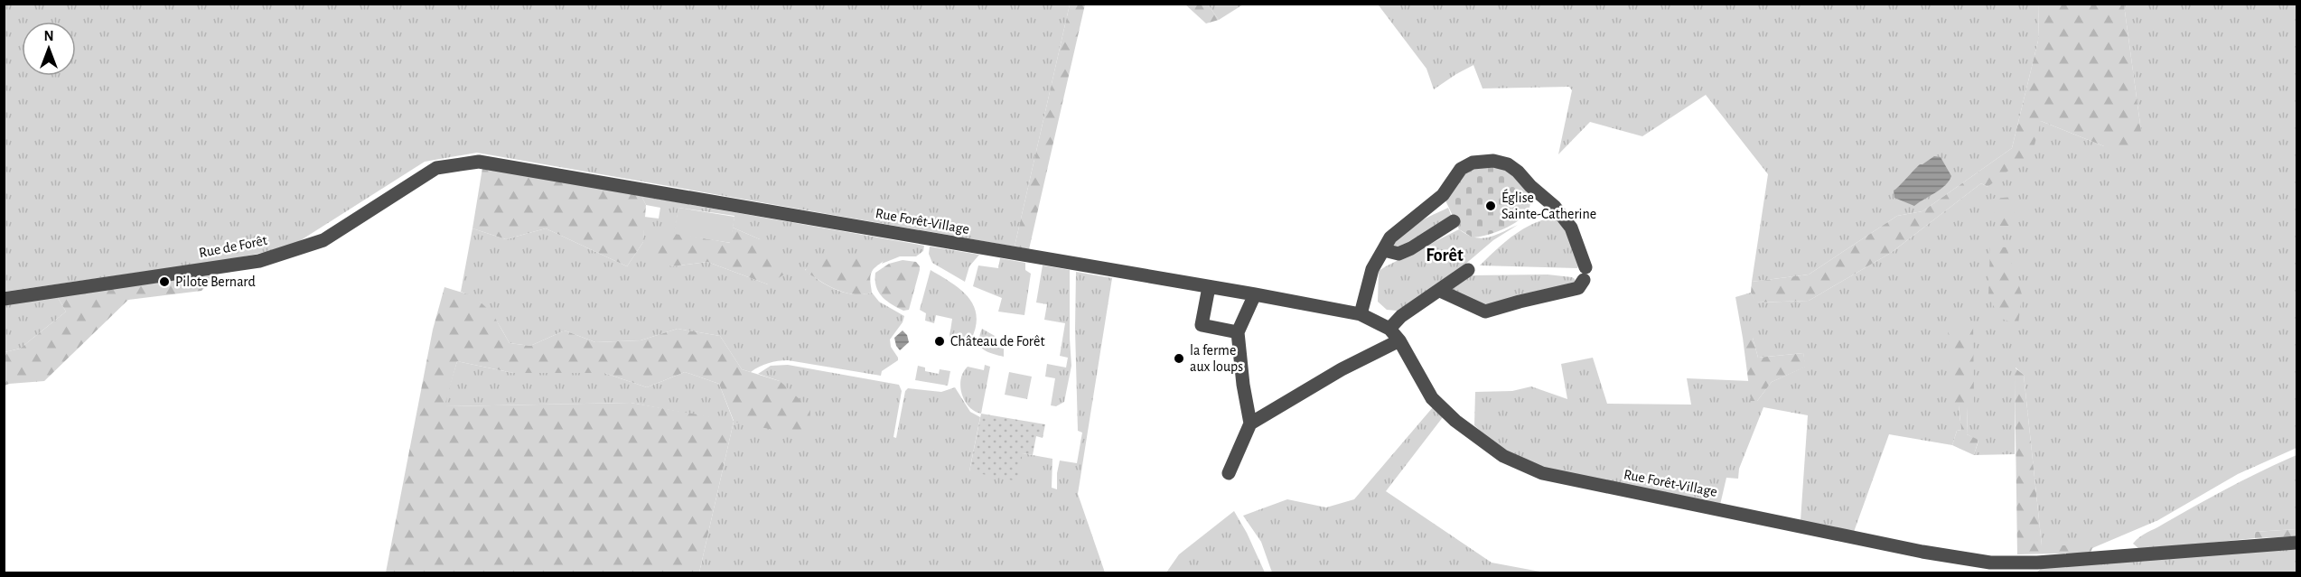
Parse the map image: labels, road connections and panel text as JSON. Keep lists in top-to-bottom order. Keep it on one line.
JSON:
{"streets":{"street":["Rue Forêt-Village","Rue de Forêt"]},"crossings":[["Rue Forêt-Village","Rue de Forêt"]],"districts":["Forêt"],"places":["Église Sainte-Catherine","Pilote Bernard","Château de Forêt","la ferme aux loups"],"north":"top"}
